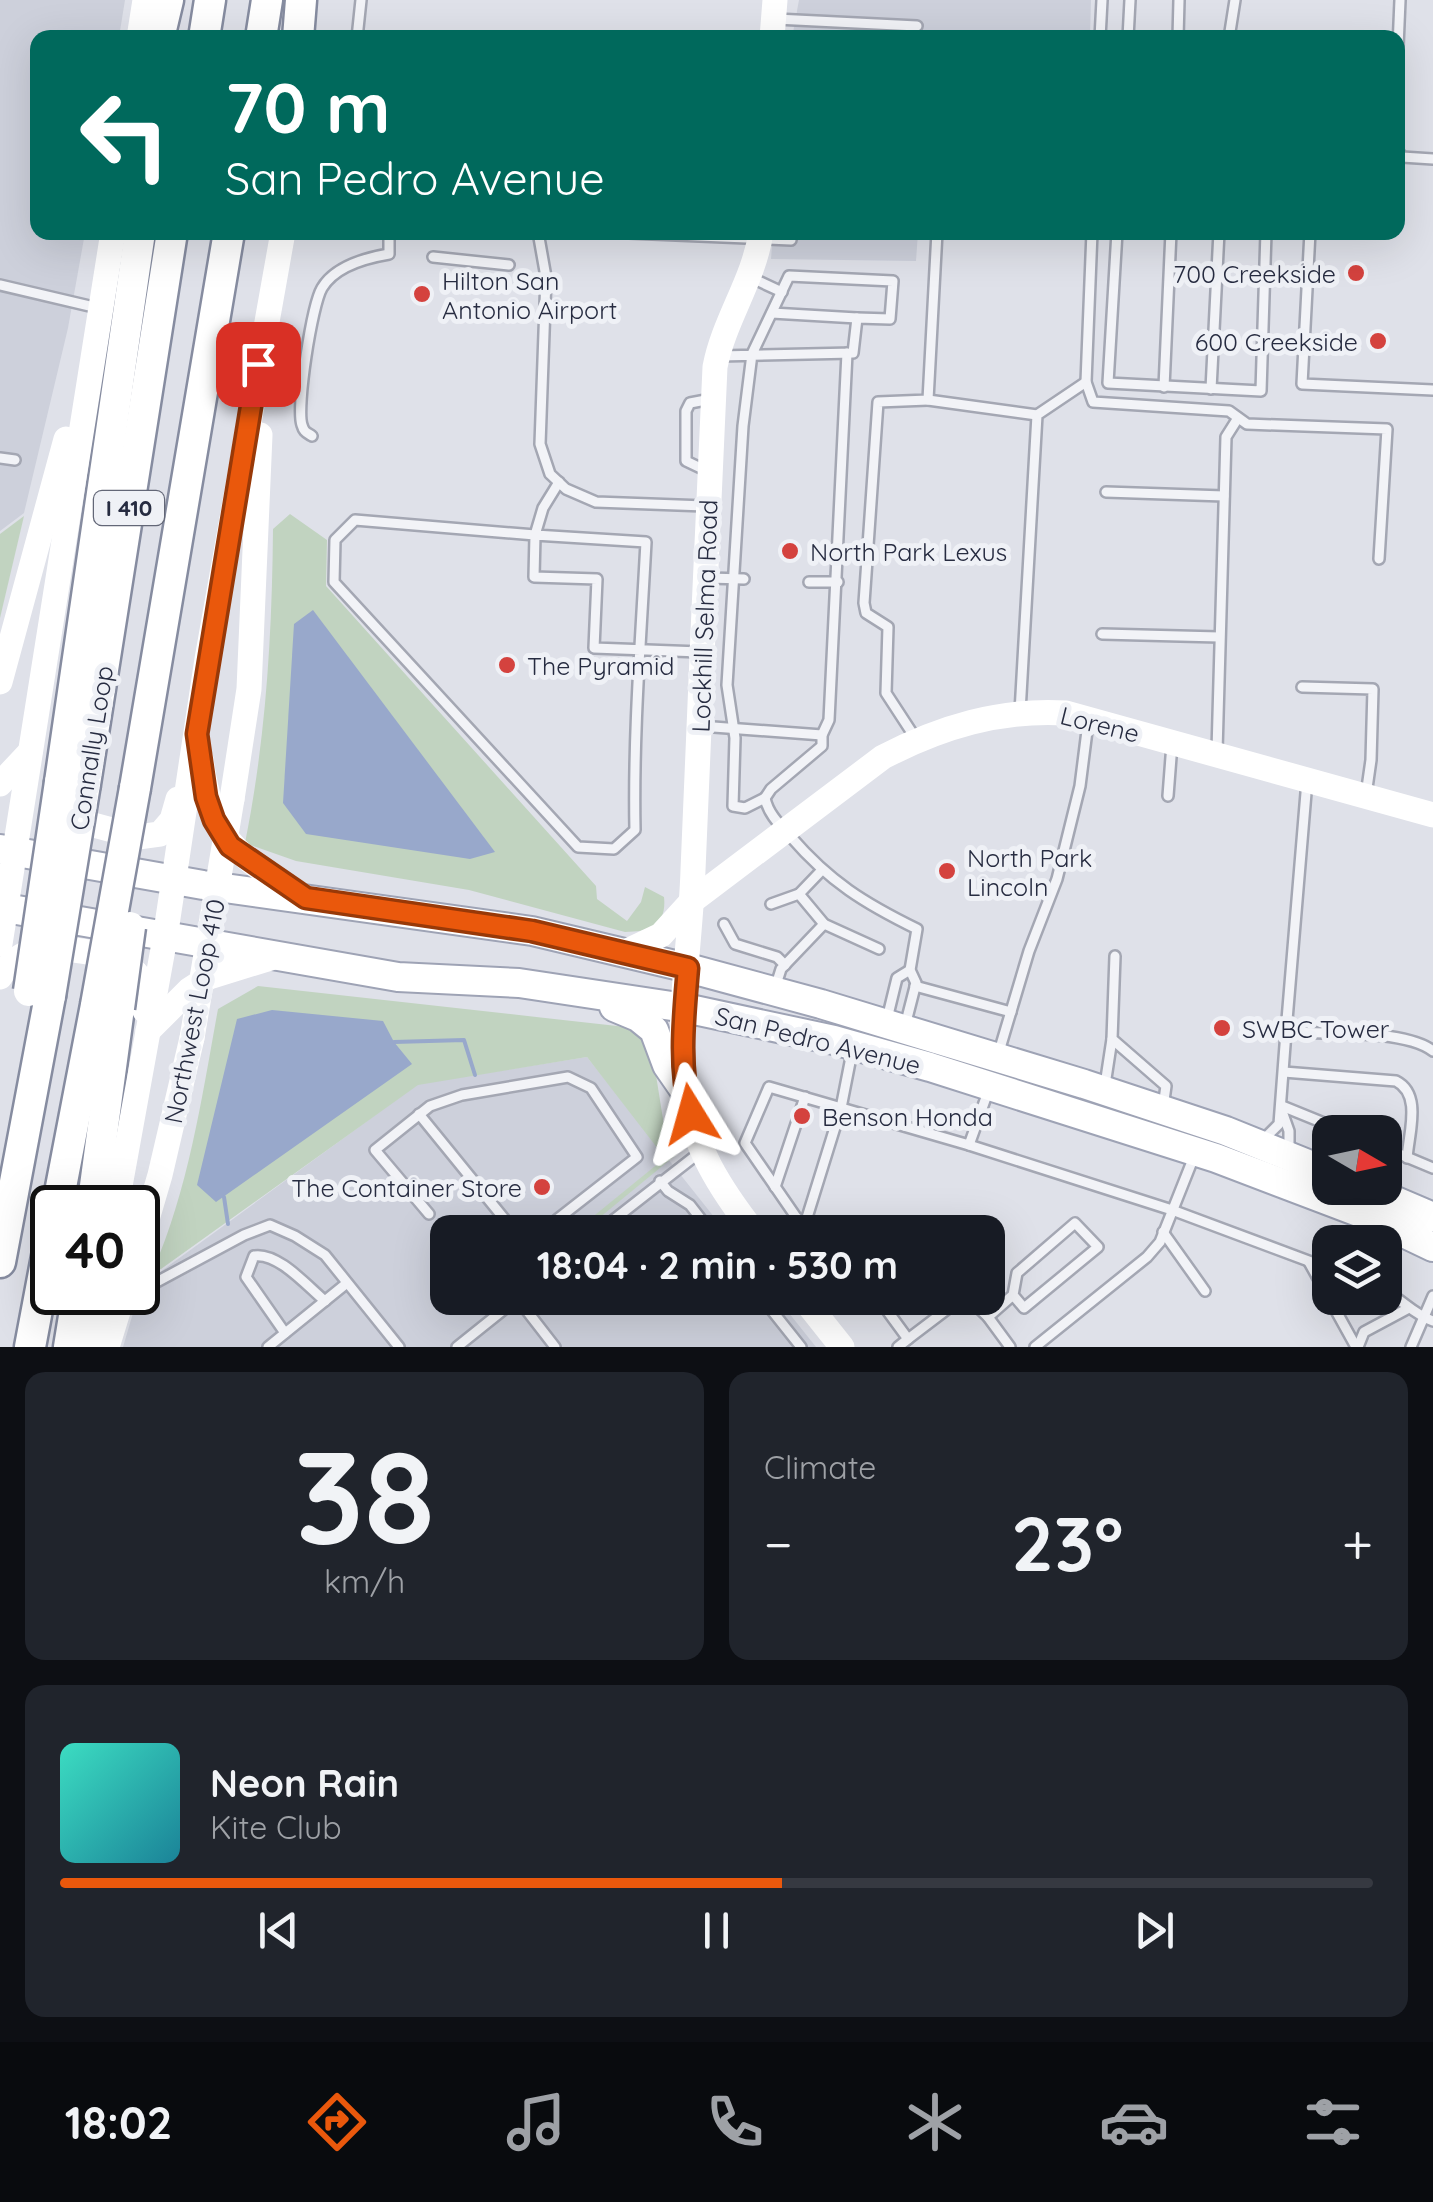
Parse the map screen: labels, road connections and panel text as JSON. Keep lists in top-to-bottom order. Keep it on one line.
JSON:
{"streets":{"highway":["I 410","Connally Loop"],"main road":["Lockhill Selma Road","Lorene","Northwest Loop 410","San Pedro Avenue"]},"crossings":[["Lockhill Selma Road","Lorene"],["Lockhill Selma Road","San Pedro Avenue"],["Lorene","San Pedro Avenue"],["Northwest Loop 410","San Pedro Avenue"]],"places":["700 Creekside","Hilton San Antonio Airport","600 Creekside","North Park Lexus","The Pyramid","North Park Lincoln","SWBC Tower","Benson Honda","The Container Store"],"north":"right","page":{"turn":["70 m","San Pedro Avenue"],"limit":"40","trip":"18:04 · 2 min · 530 m","tile":[["38","km/h"],"Climate"],"heat":["−","23°","+"],"song":["Neon Rain","Kite Club"],"tabs":"18:02"}}
